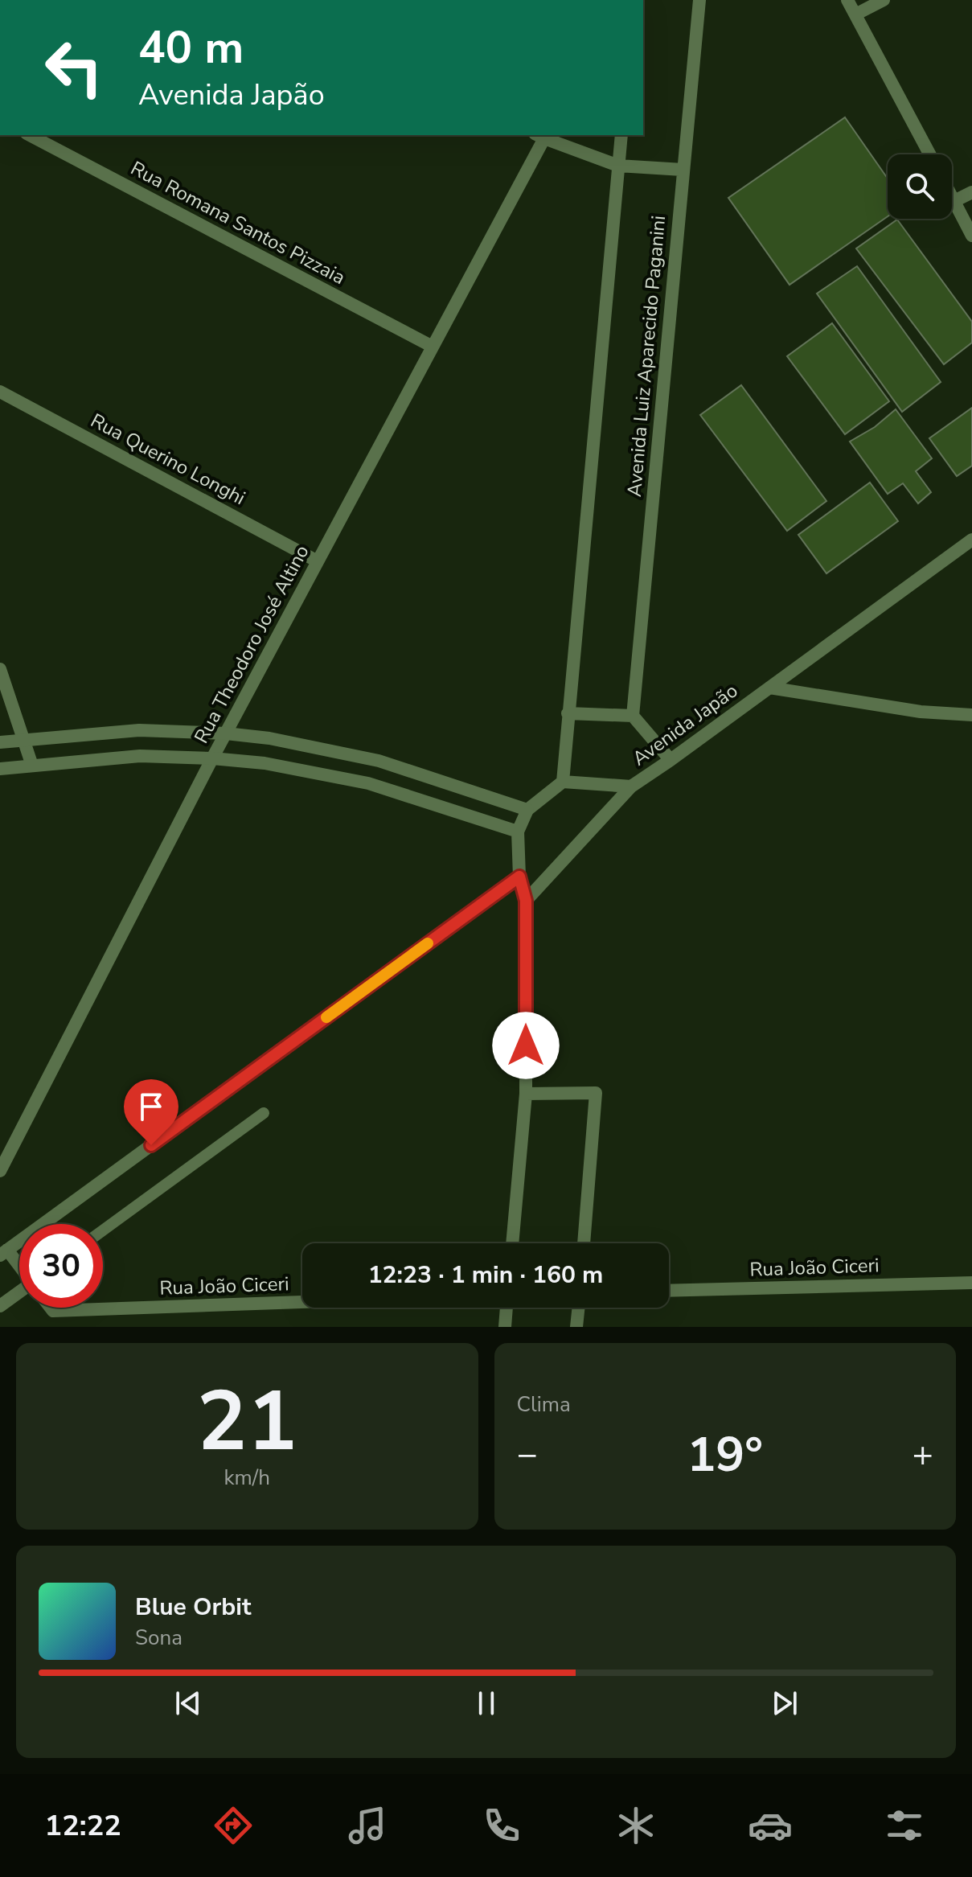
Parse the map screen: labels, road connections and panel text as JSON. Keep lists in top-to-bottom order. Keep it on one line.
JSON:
{"streets":{"street":["Rua Romana Santos Pizzaia","Avenida Luiz Aparecido Paganini","Rua Querino Longhi","Rua Theodoro José Altino","Avenida Japão","Rua João Ciceri"]},"crossings":[["Rua Romana Santos Pizzaia","Rua Theodoro José Altino"],["Rua Querino Longhi","Rua Theodoro José Altino"]],"page":{"turn":["40 m","Avenida Japão"],"limit":"30","trip":"12:23 · 1 min · 160 m","tile":[["21","km/h"],"Clima"],"heat":["−","19°","+"],"song":["Blue Orbit","Sona"],"tabs":"12:22"}}
